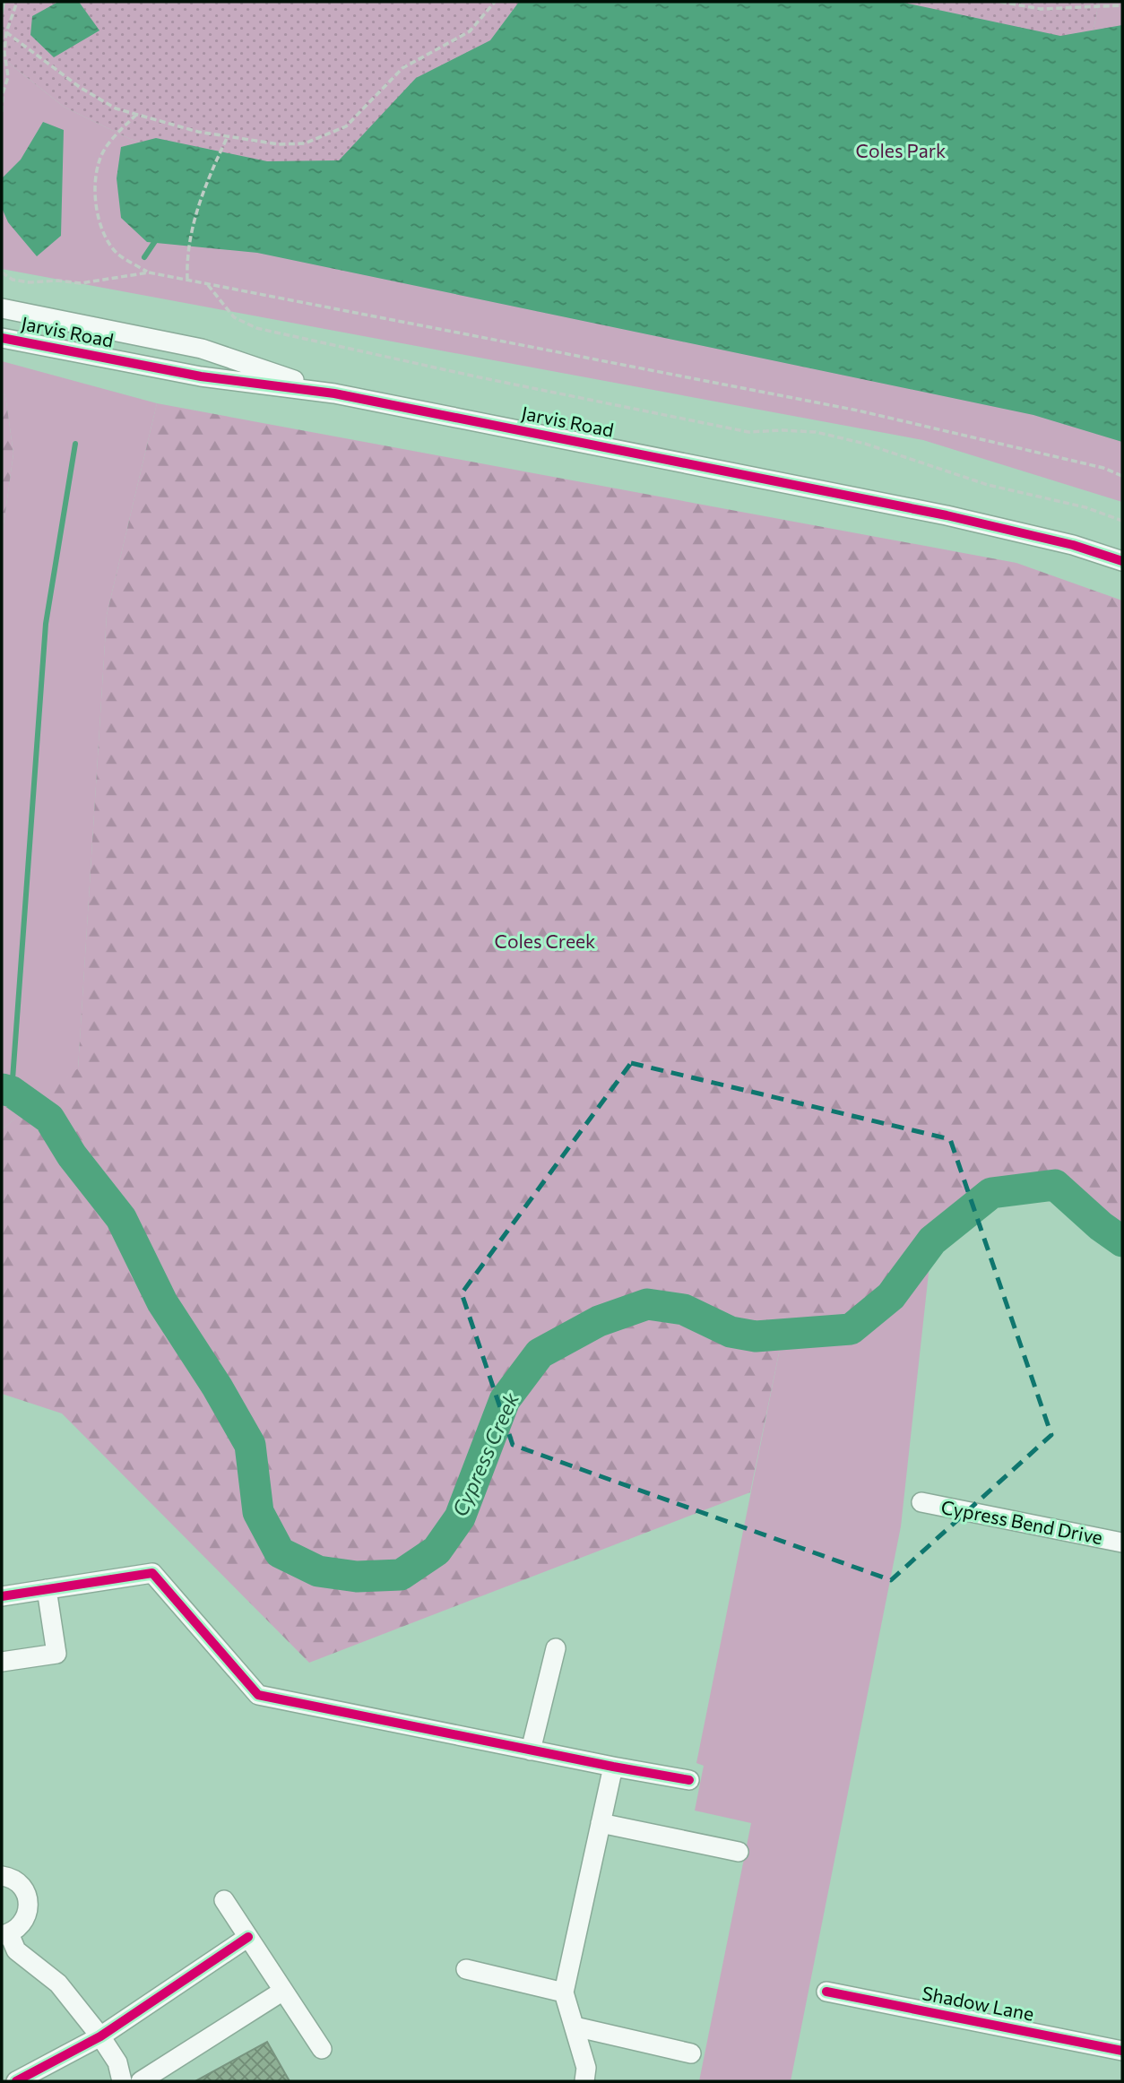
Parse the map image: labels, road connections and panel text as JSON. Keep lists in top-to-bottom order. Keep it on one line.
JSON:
{"streets":{"street":["Jarvis Road","Cypress Bend Drive","Shadow Lane"]},"water":["Cypress Creek"],"parks":["Coles Park","Coles Creek"]}
